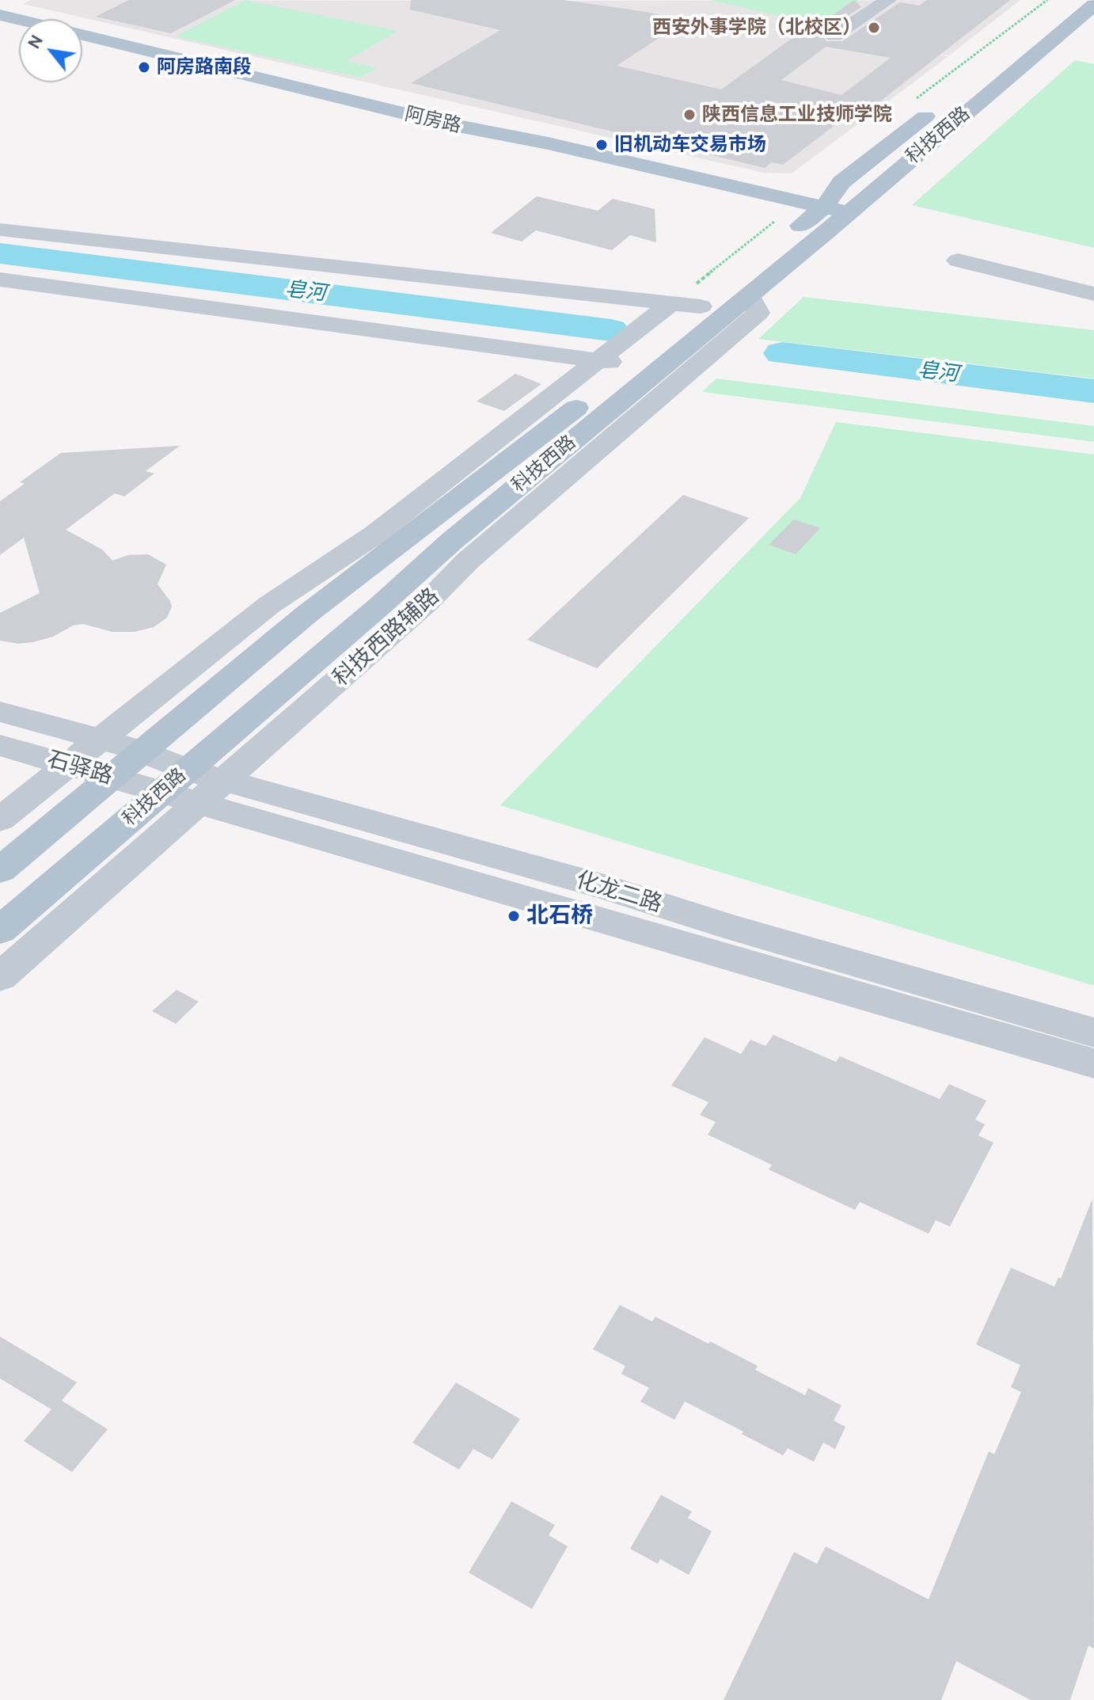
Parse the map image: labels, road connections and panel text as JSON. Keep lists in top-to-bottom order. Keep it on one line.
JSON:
{"streets":{"main road":["阿房路","科技西路"],"street":["科技西路辅路","石驿路","化龙二路"]},"crossings":[["阿房路","科技西路"],["科技西路","科技西路辅路"],["科技西路","石驿路"],["科技西路","化龙二路"],["科技西路辅路","化龙二路"],["石驿路","化龙二路"]],"water":["皂河"],"places":["西安外事学院（北校区）","阿房路南段","陕西信息工业技师学院","旧机动车交易市场","北石桥"],"north":"top left"}
